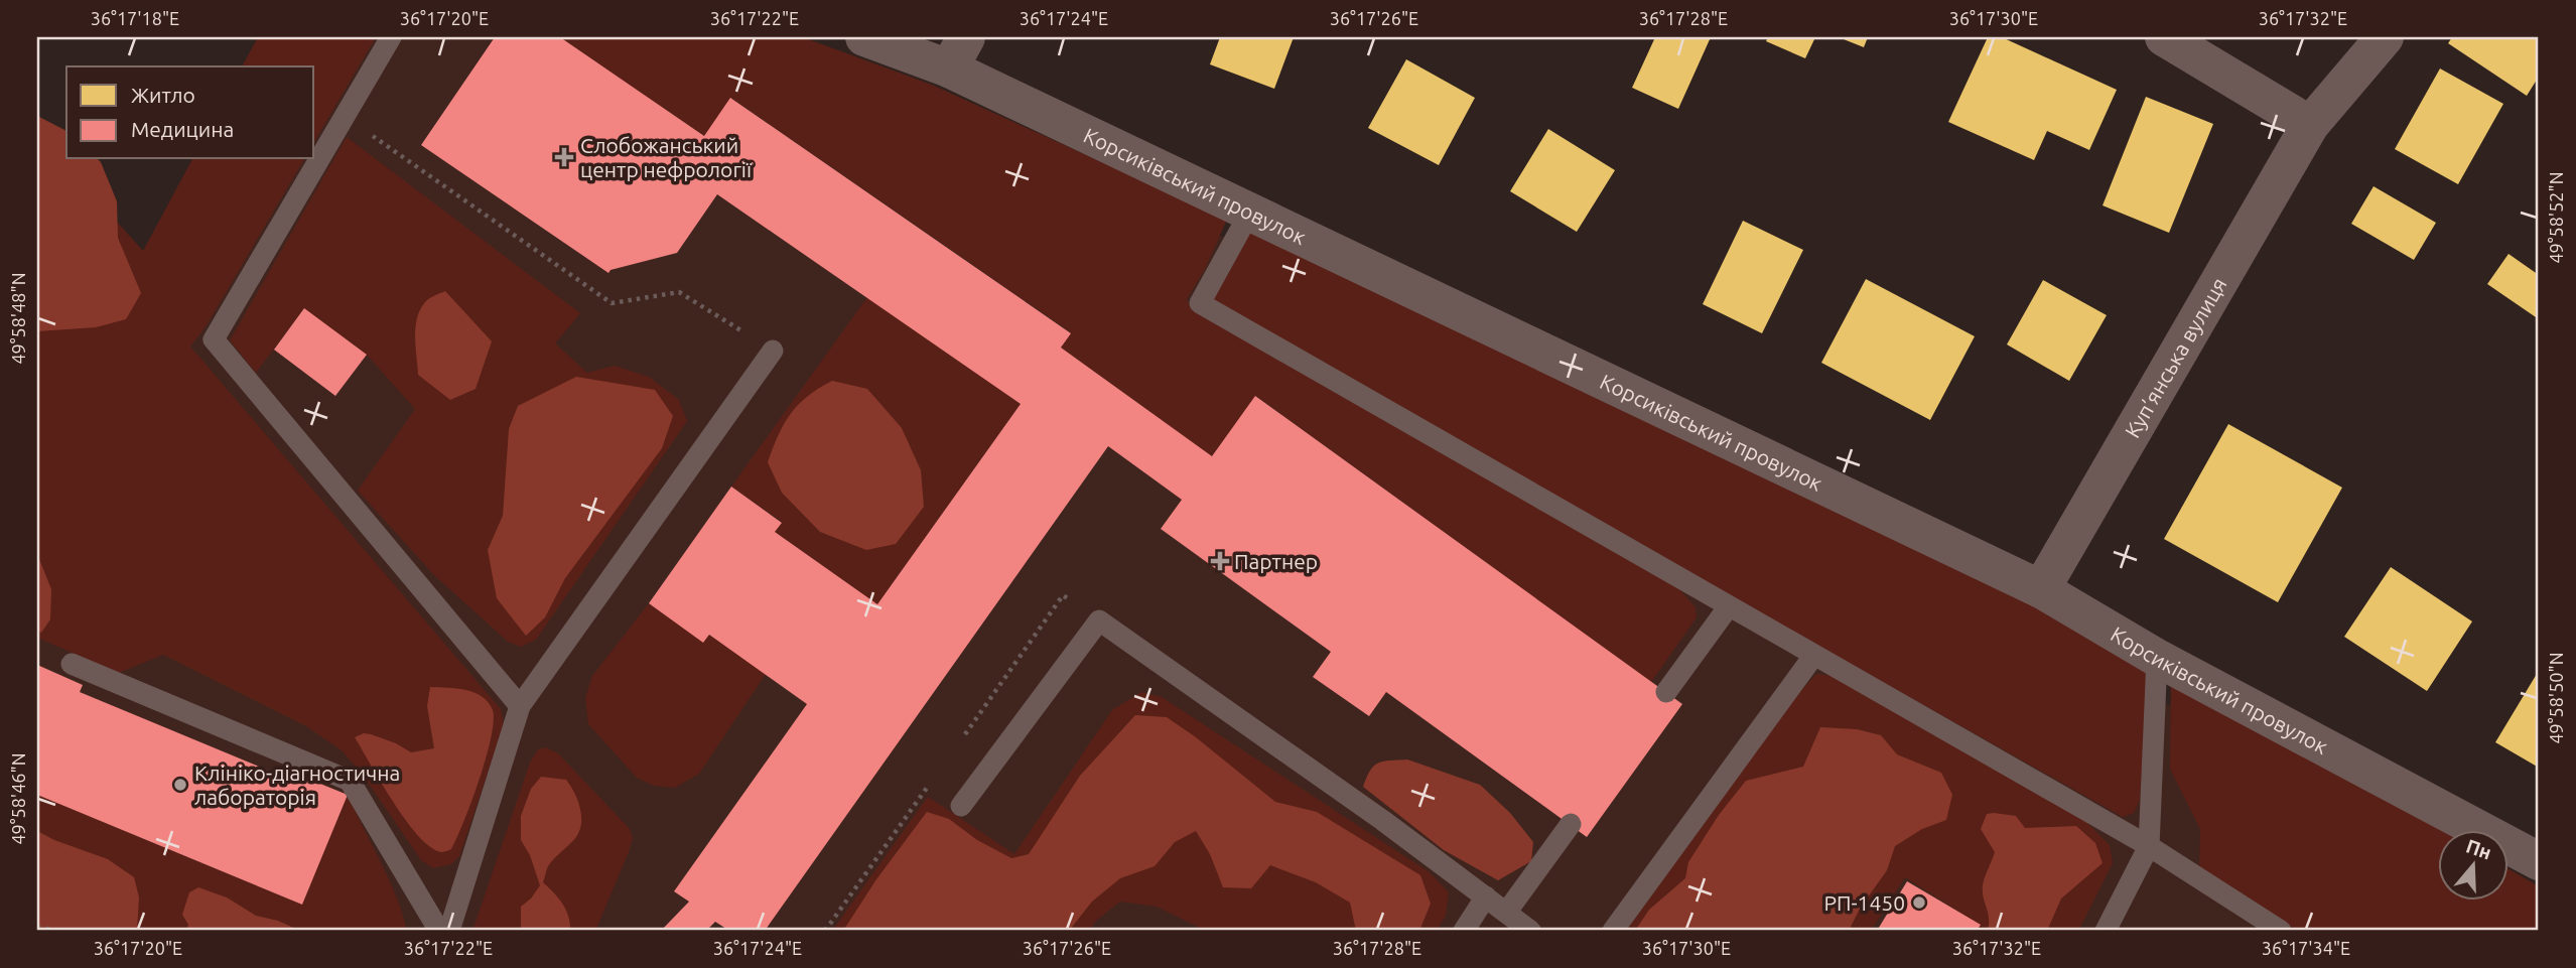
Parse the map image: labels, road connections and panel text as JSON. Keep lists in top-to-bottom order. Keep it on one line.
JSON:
{"streets":{"street":["Корсиківський провулок","Куп’янська вулиця"]},"crossings":[["Корсиківський провулок","Куп’янська вулиця"]],"places":{"health":["Слобожанський центр нефрології","Партнер"],"other":["Клініко-діагностична лабораторія","РП-1450"]},"legend":["Житло","Медицина"],"north":"top","coordinates":["36°17'18\"E","36°17'20\"E","36°17'22\"E","36°17'24\"E","36°17'26\"E","36°17'28\"E","36°17'30\"E","36°17'32\"E","49°58'52\"N","49°58'48\"N","49°58'50\"N","49°58'46\"N","36°17'34\"E"]}
